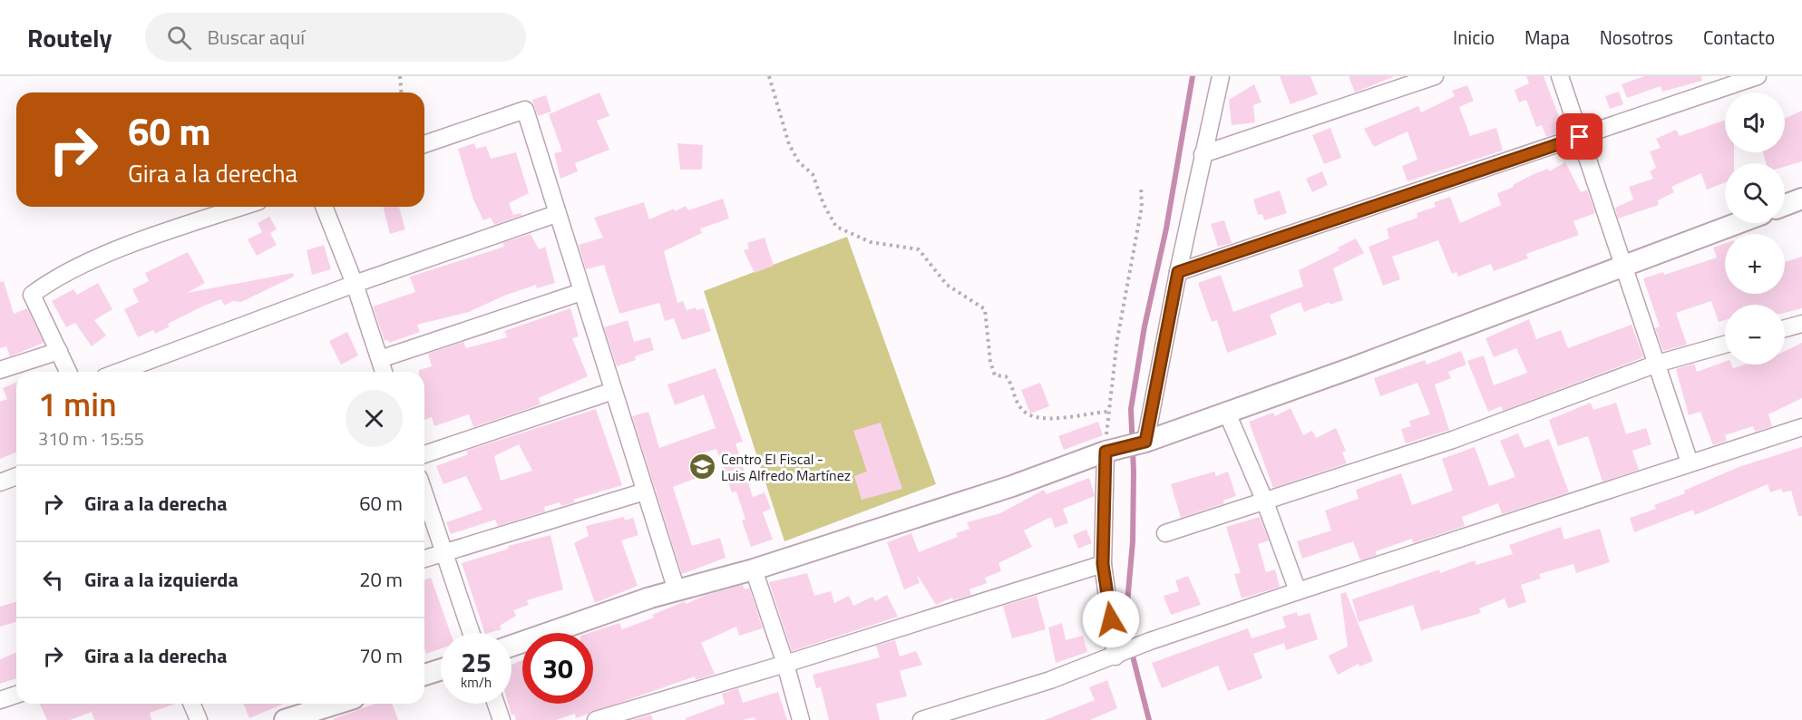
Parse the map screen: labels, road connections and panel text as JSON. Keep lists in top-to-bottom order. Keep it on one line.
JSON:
{"places":{"school or university":["Centro EI Fiscal - Luis Alfredo Martínez"]},"page":{"header":"Routely","search":"Buscar aquí","nav":["Inicio","Mapa","Nosotros","Contacto"],"map_buttons":["+","−"],"turn":["60 m","Gira a la derecha"],"heading":["1 min","310 m · 15:55"],"list":[{"name":"Gira a la derecha","value":"60 m"},{"name":"Gira a la izquierda","value":"20 m"},{"name":"Gira a la derecha","value":"70 m"}],"speed":"25 km/h","limit":"30"}}
